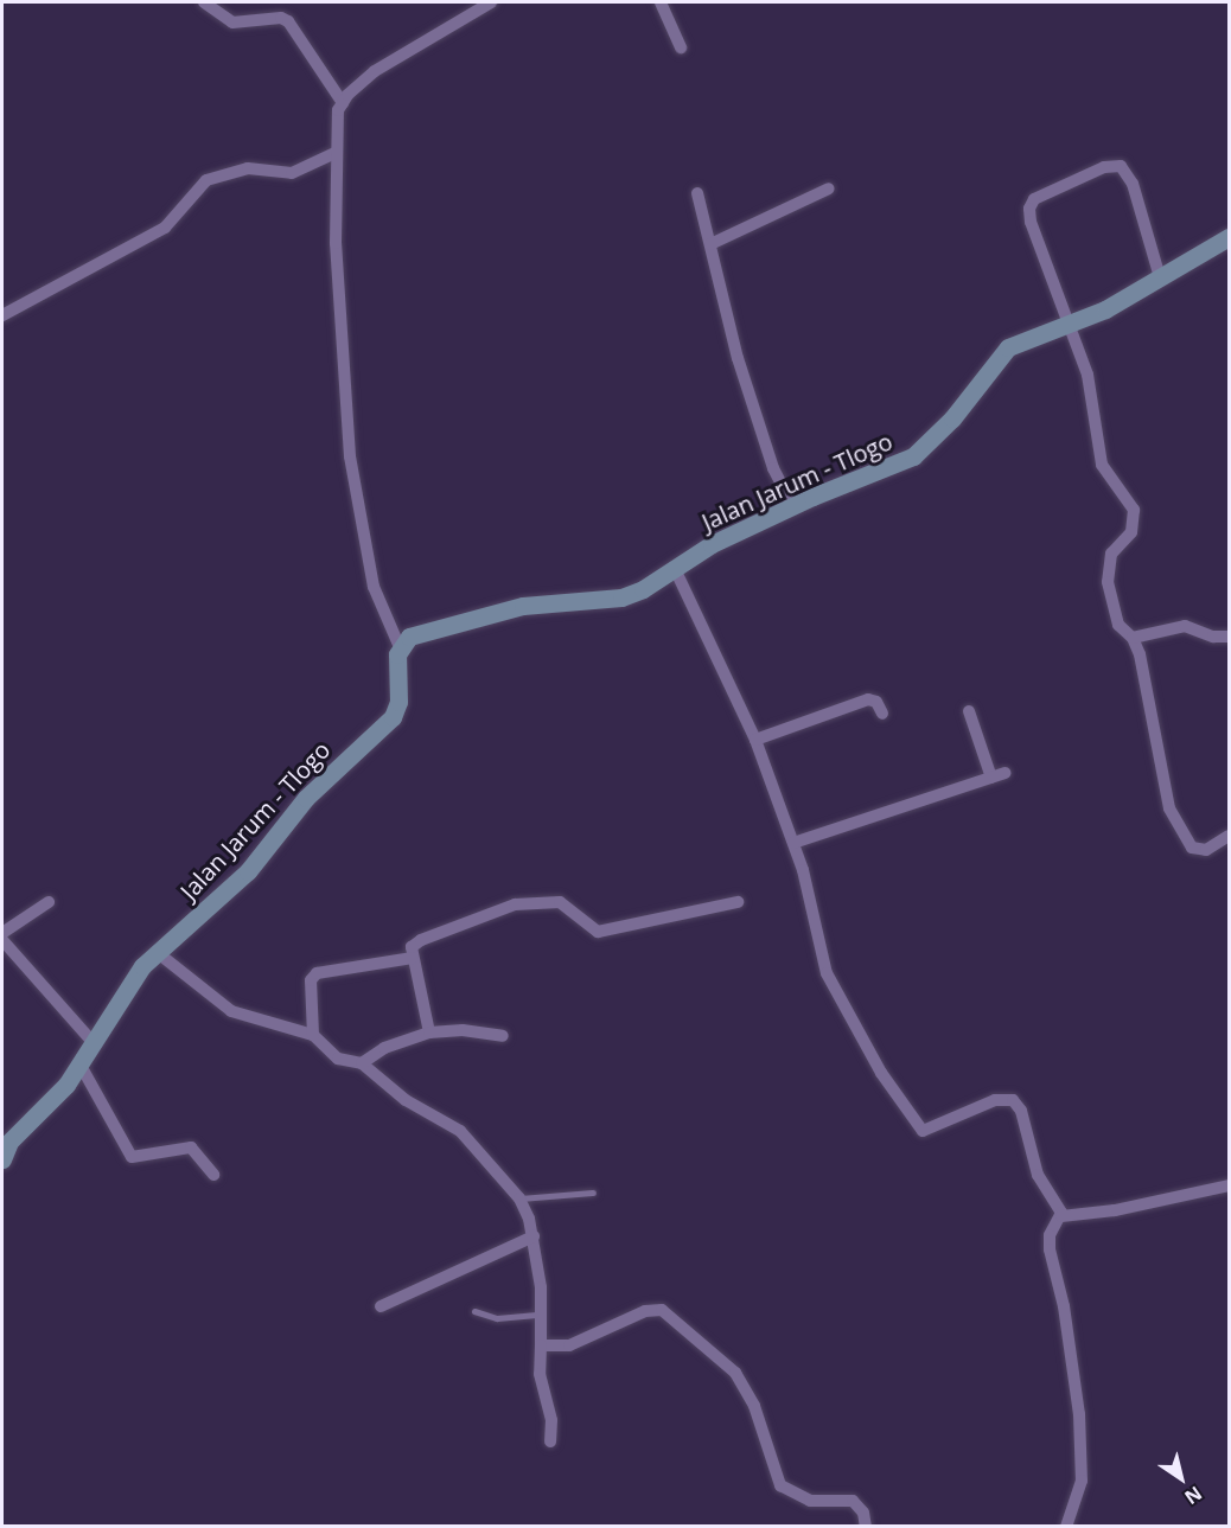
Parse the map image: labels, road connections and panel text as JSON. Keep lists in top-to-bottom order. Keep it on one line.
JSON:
{"streets":{"street":["Jalan Jarum - Tlogo"]},"north":"bottom right"}
